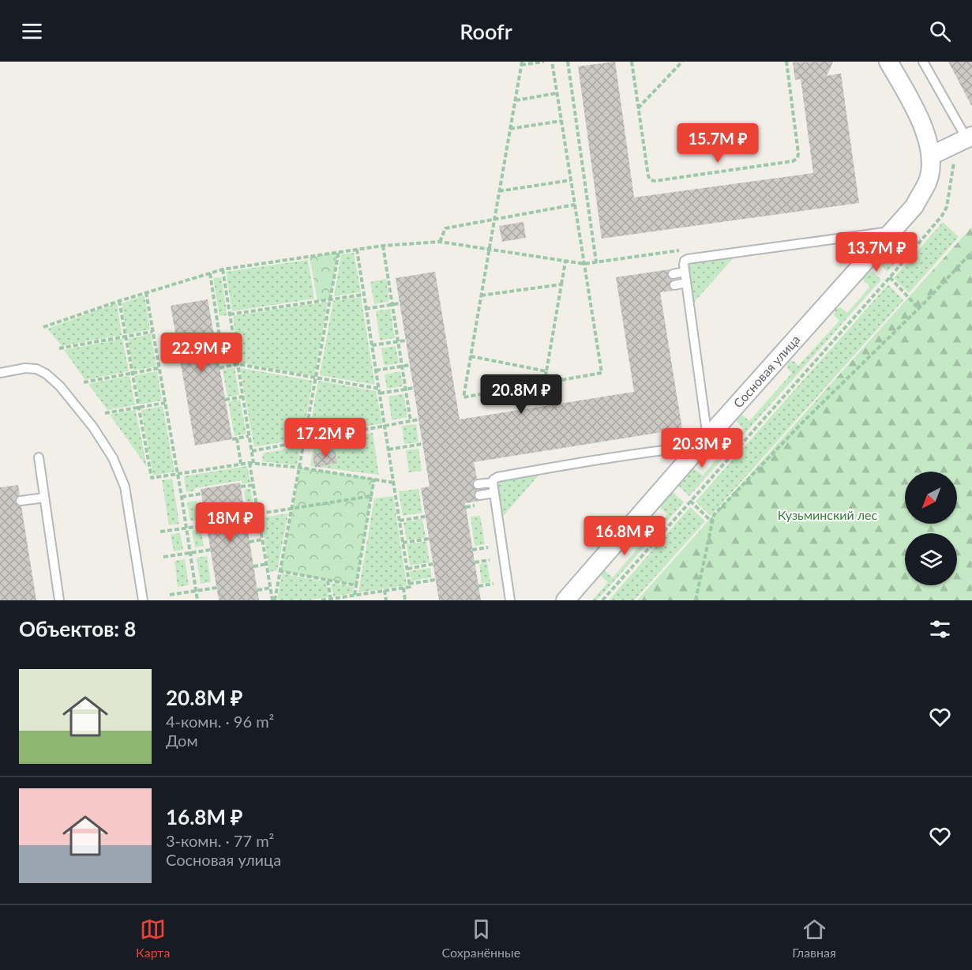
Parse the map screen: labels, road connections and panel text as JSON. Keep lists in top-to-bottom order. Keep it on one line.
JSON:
{"streets":{"street":["Сосновая улица"]},"parks":["Кузьминский лес"],"north":"bottom left","page":{"header":"Roofr","price":["15.7M ₽","13.7M ₽","22.9M ₽","20.8M ₽","17.2M ₽","20.3M ₽","18M ₽","16.8M ₽"],"heading":"Объектов: 8","list":[{"name":"20.8M ₽","note":"4-комн. · 96 m² · Дом"},{"name":"16.8M ₽","note":"3-комн. · 77 m² · Сосновая улица"}],"tabs":["Карта","Сохранённые","Главная"]}}
